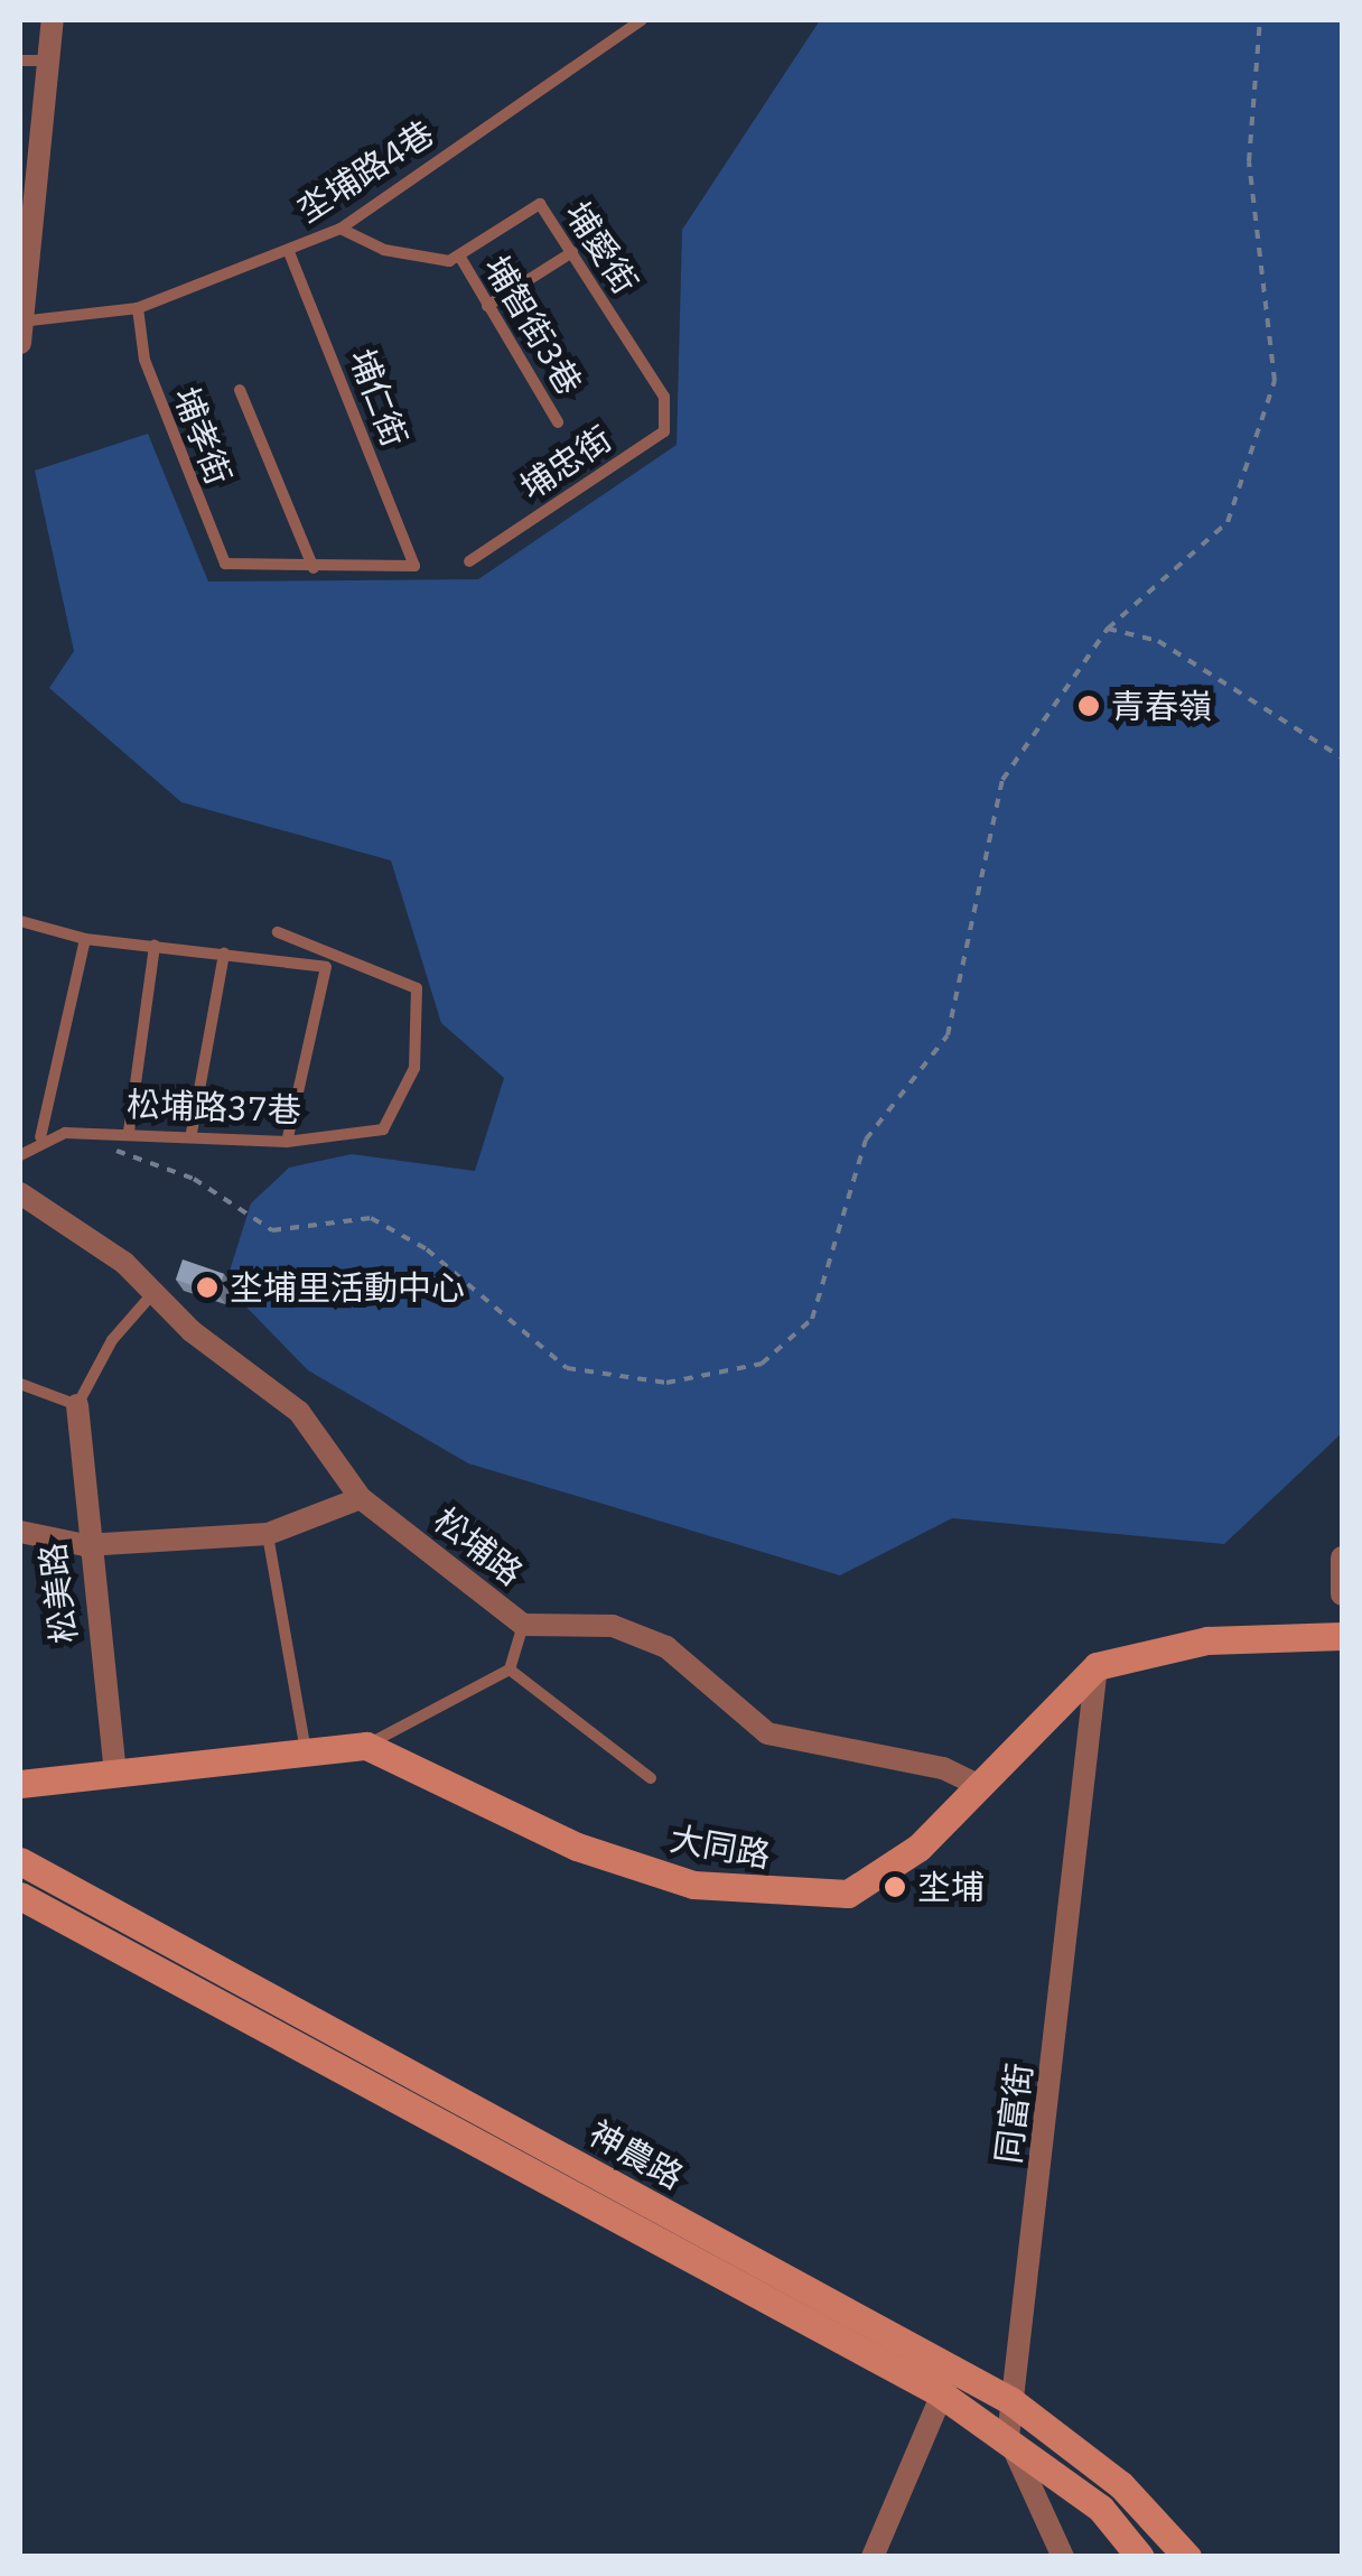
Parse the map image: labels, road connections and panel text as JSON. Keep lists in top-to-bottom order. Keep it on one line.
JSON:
{"streets":{"street":["松埔路","松美路","大同路","同富街","神農路"],"lane":["坔埔路4巷","埔愛街","埔智街3巷","埔仁街","埔孝街","埔忠街","松埔路37巷"]},"crossings":[["坔埔路4巷","埔仁街"],["坔埔路4巷","埔孝街"],["埔愛街","埔智街3巷"],["埔愛街","埔忠街"],["埔仁街","埔孝街"],["松埔路","大同路"],["松美路","大同路"],["大同路","同富街"],["同富街","神農路"]],"places":["青春嶺","坔埔里活動中心","坔埔"]}
